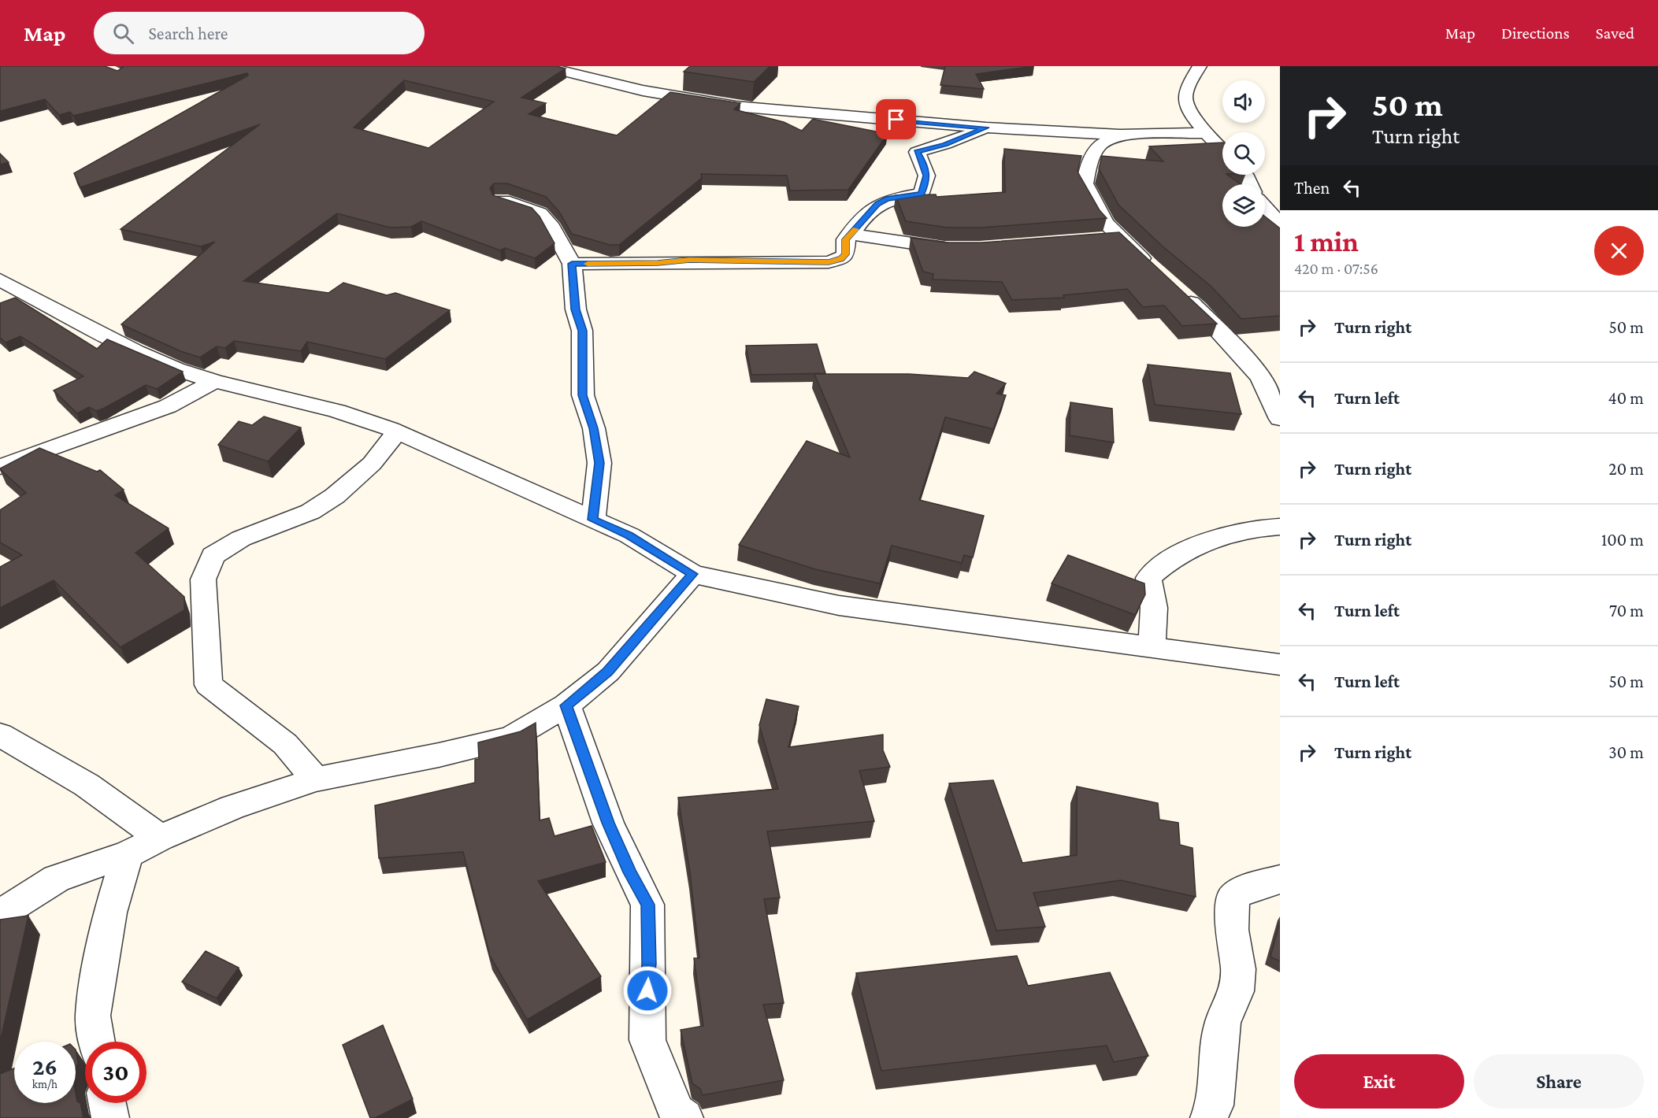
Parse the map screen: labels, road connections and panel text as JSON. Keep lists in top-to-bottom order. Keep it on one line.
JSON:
{"page":{"header":"Map","search":"Search here","nav":["Map","Directions","Saved"],"turn":["50 m","Turn right"],"then":"Then","heading":["1 min","420 m · 07:56"],"list":[{"name":"Turn right","value":"50 m"},{"name":"Turn left","value":"40 m"},{"name":"Turn right","value":"20 m"},{"name":"Turn right","value":"100 m"},{"name":"Turn left","value":"70 m"},{"name":"Turn left","value":"50 m"},{"name":"Turn right","value":"30 m"}],"speed":"26 km/h","limit":"30","buttons":["Exit","Share"]}}
